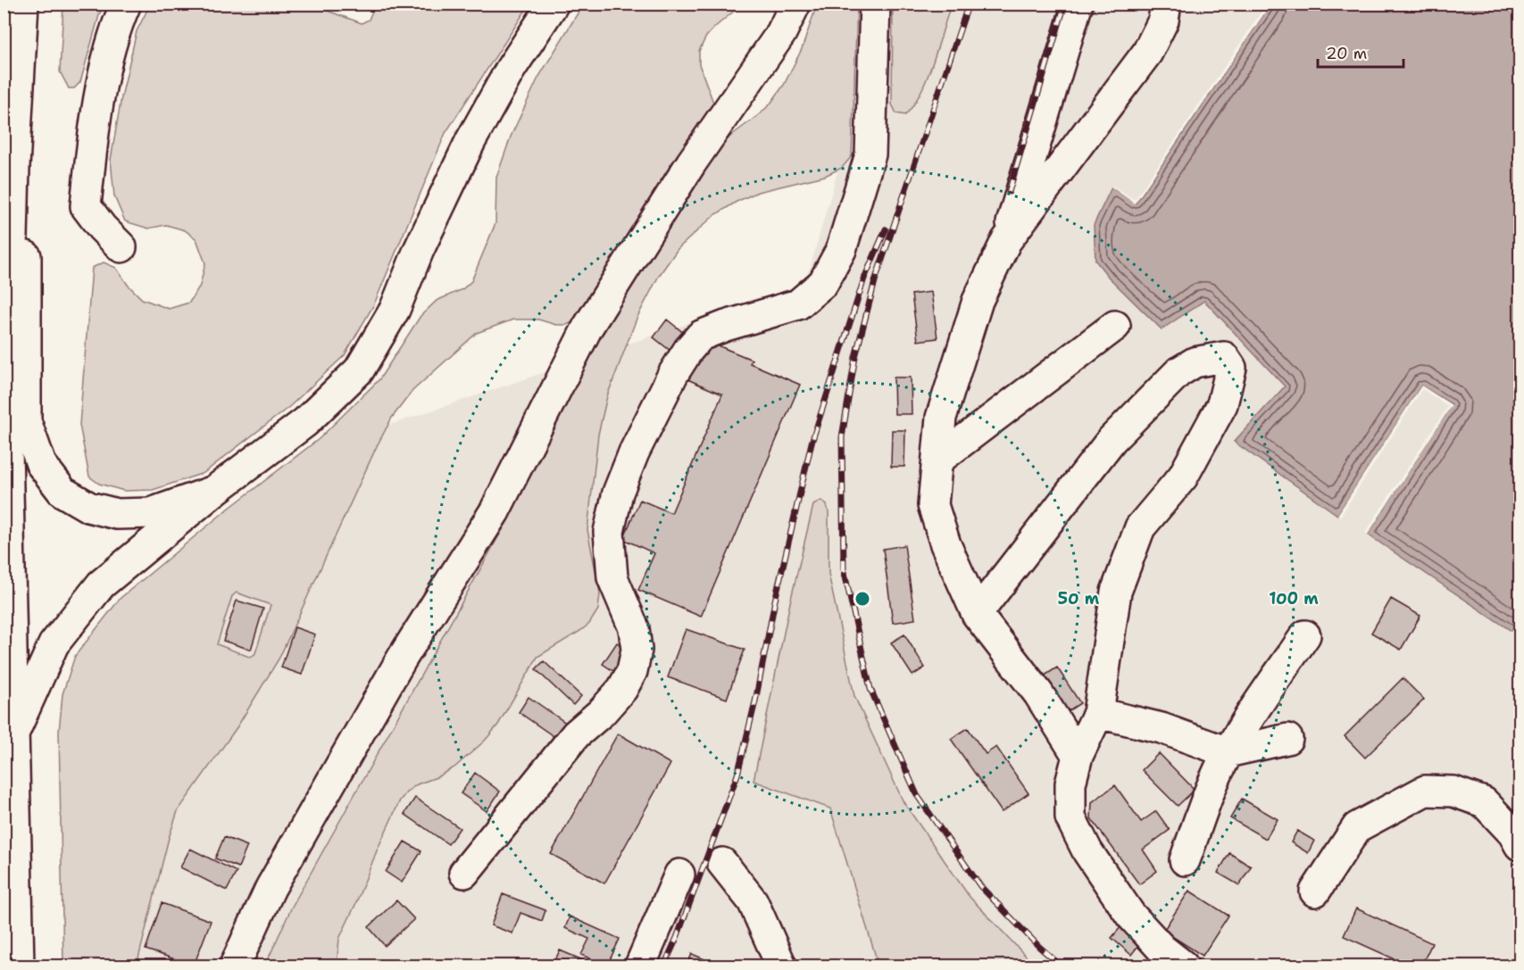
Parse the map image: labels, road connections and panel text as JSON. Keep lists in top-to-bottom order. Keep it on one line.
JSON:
{"scale_bar":"20 m","rings":["50 m","100 m"]}
